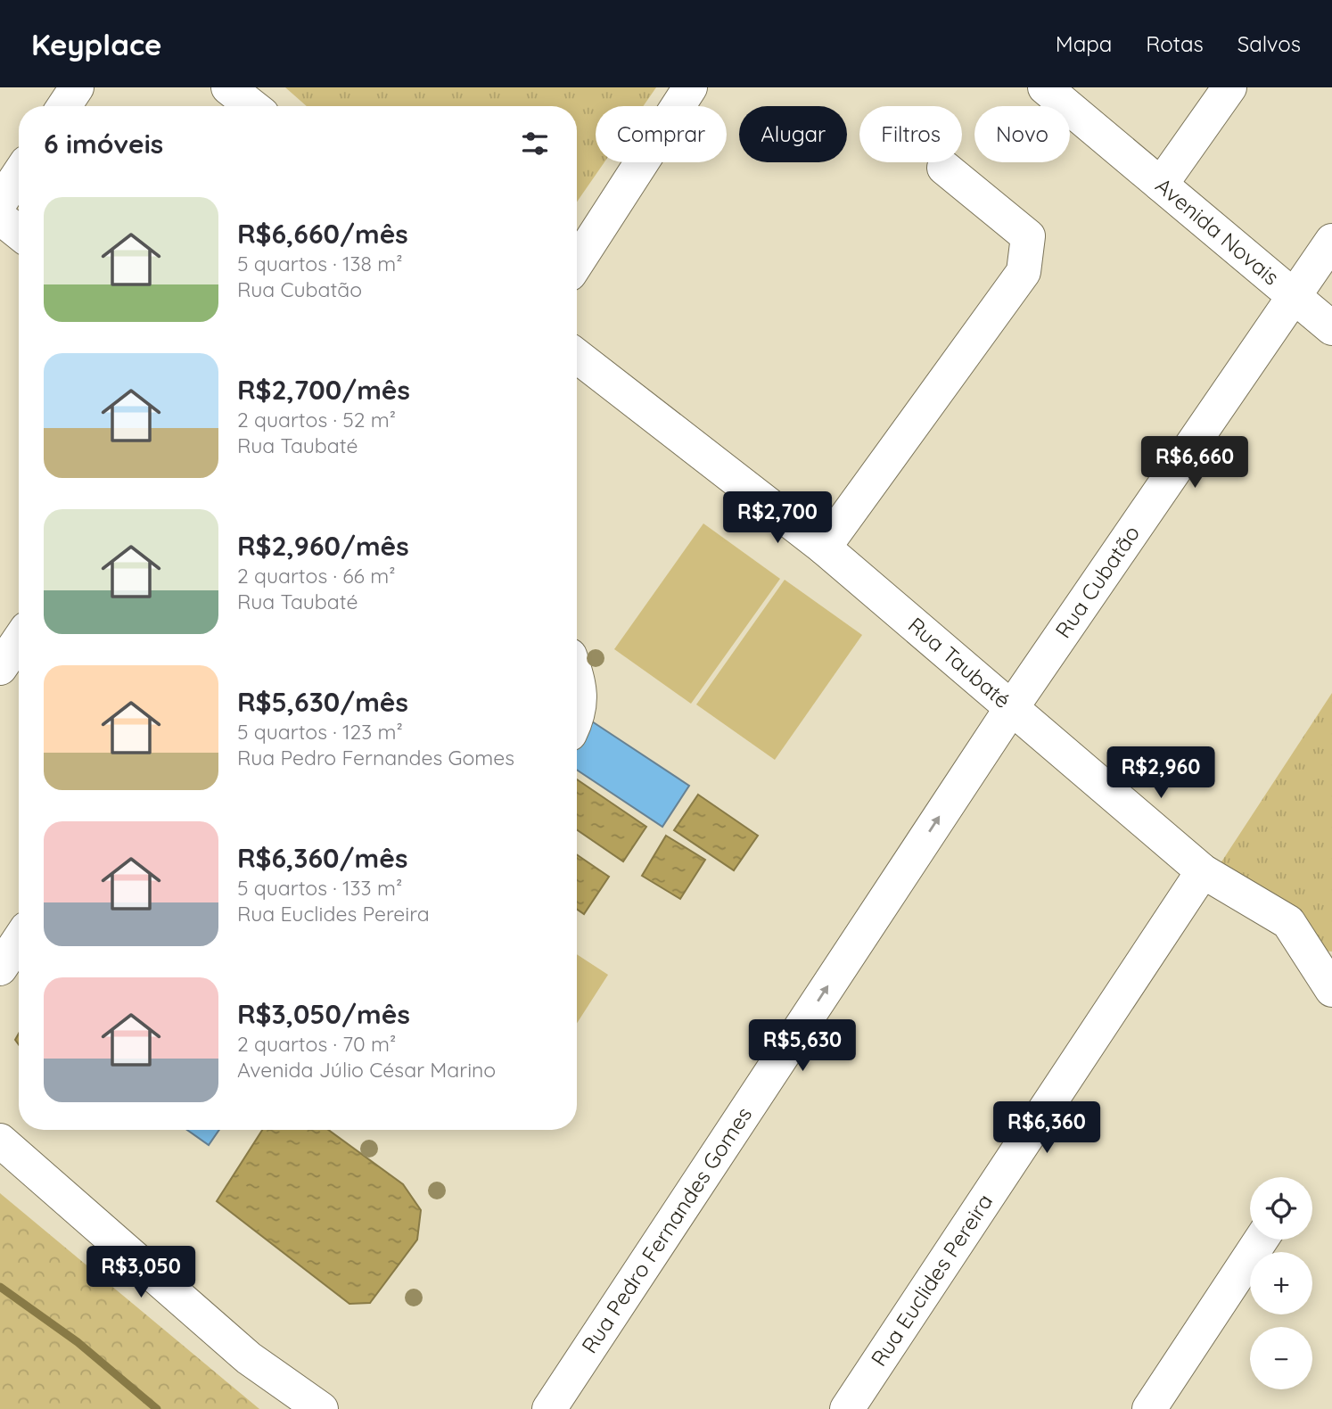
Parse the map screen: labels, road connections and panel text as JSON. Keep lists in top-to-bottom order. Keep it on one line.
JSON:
{"streets":{"street":["Avenida Novais","Rua Cubatão","Rua Taubaté","Rua Pedro Fernandes Gomes","Rua Euclides Pereira"]},"crossings":[["Avenida Novais","Rua Cubatão"],["Rua Cubatão","Rua Taubaté"],["Rua Cubatão","Rua Pedro Fernandes Gomes"],["Rua Taubaté","Rua Pedro Fernandes Gomes"],["Rua Taubaté","Rua Euclides Pereira"]],"one_way":["Rua Pedro Fernandes Gomes"],"page":{"header":"Keyplace","nav":["Mapa","Rotas","Salvos"],"chip":["Comprar","Alugar","Filtros","Novo"],"heading":"6 imóveis","list":[{"name":"R$6,660/mês","note":"5 quartos · 138 m² · Rua Cubatão"},{"name":"R$2,700/mês","note":"2 quartos · 52 m² · Rua Taubaté"},{"name":"R$2,960/mês","note":"2 quartos · 66 m² · Rua Taubaté"},{"name":"R$5,630/mês","note":"5 quartos · 123 m² · Rua Pedro Fernandes Gomes"},{"name":"R$6,360/mês","note":"5 quartos · 133 m² · Rua Euclides Pereira"},{"name":"R$3,050/mês","note":"2 quartos · 70 m² · Avenida Júlio César Marino"}],"price":["R$6,660","R$2,700","R$2,960","R$5,630","R$6,360","R$3,050"],"map_buttons":["+","−"]}}
